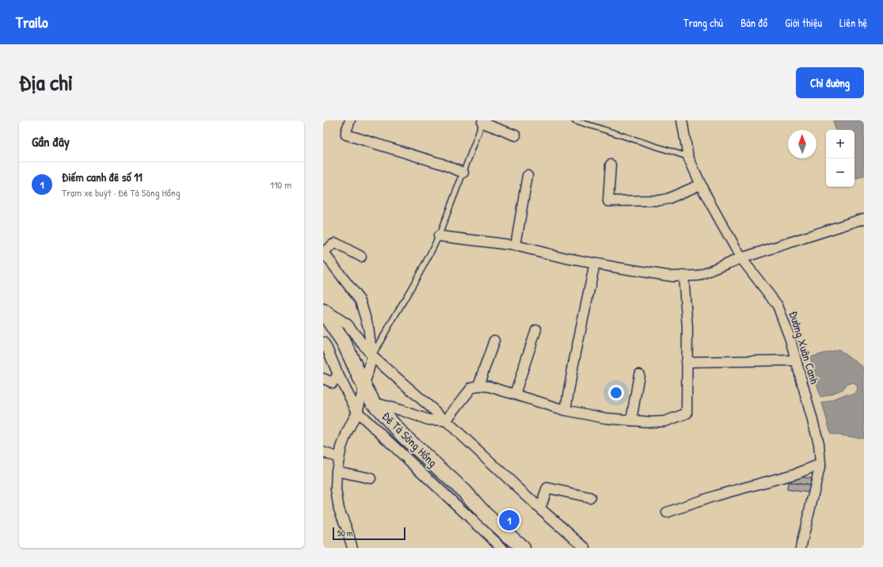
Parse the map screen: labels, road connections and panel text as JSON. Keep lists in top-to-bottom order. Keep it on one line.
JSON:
{"streets":{"main road":["Đê Tả Sông Hồng"],"street":["Đường Xuân Canh"]},"scale_bar":"50 m","north":"top","page":{"header":"Trailo","nav":["Trang chủ","Bản đồ","Giới thiệu","Liên hệ"],"title":"Địa chỉ","buttons":"Chỉ đường","heading":"Gần đây","map_buttons":["+","−"],"list":[{"mark":"1","name":"Điếm canh đê số 11","note":"Trạm xe buýt · Đê Tả Sông Hồng","value":"110 m"}],"pins":"1","scale":"50 m"}}
